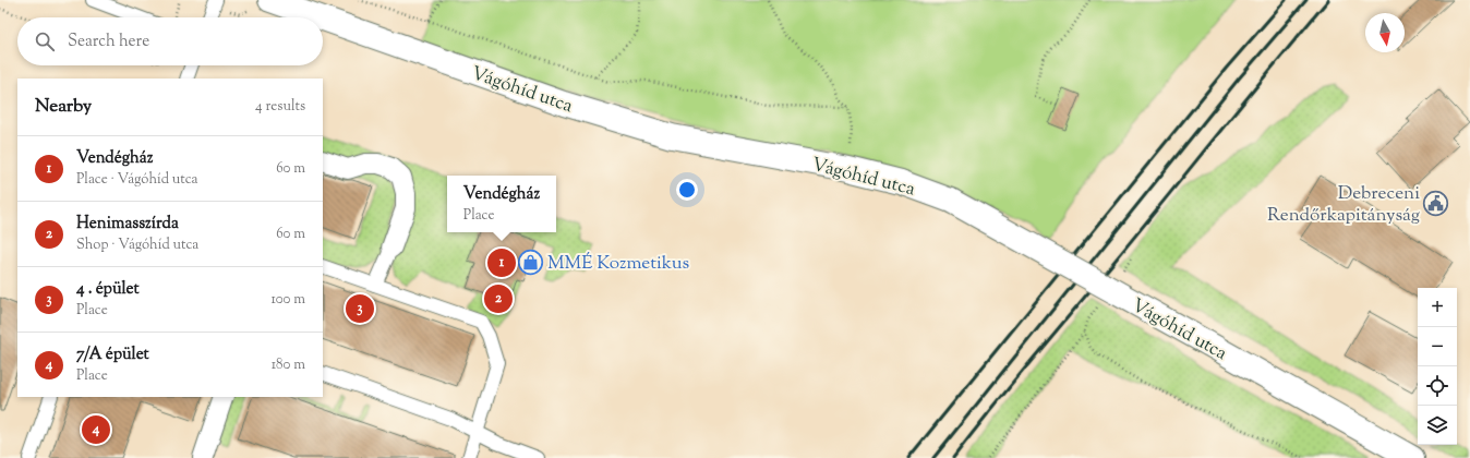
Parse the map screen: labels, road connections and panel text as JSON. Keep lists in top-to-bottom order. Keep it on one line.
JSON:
{"streets":{"main road":["Vágóhíd utca"]},"places":{"public building":["Debreceni Rendőrkapitányság"],"shop":["MMÉ Kozmetikus"]},"north":"bottom","page":{"search":"Search here","heading":["Nearby","4 results"],"list":[{"mark":"1","name":"Vendégház","note":"Place · Vágóhíd utca","value":"60 m"},{"mark":"2","name":"Henimasszírda","note":"Shop · Vágóhíd utca","value":"60 m"},{"mark":"3","name":"4 . épület","note":"Place","value":"100 m"},{"mark":"4","name":"7/A épület","note":"Place","value":"180 m"}],"popup":["Vendégház","Place"],"pins":["1","2","3","4"],"map_buttons":["+","−"]}}
